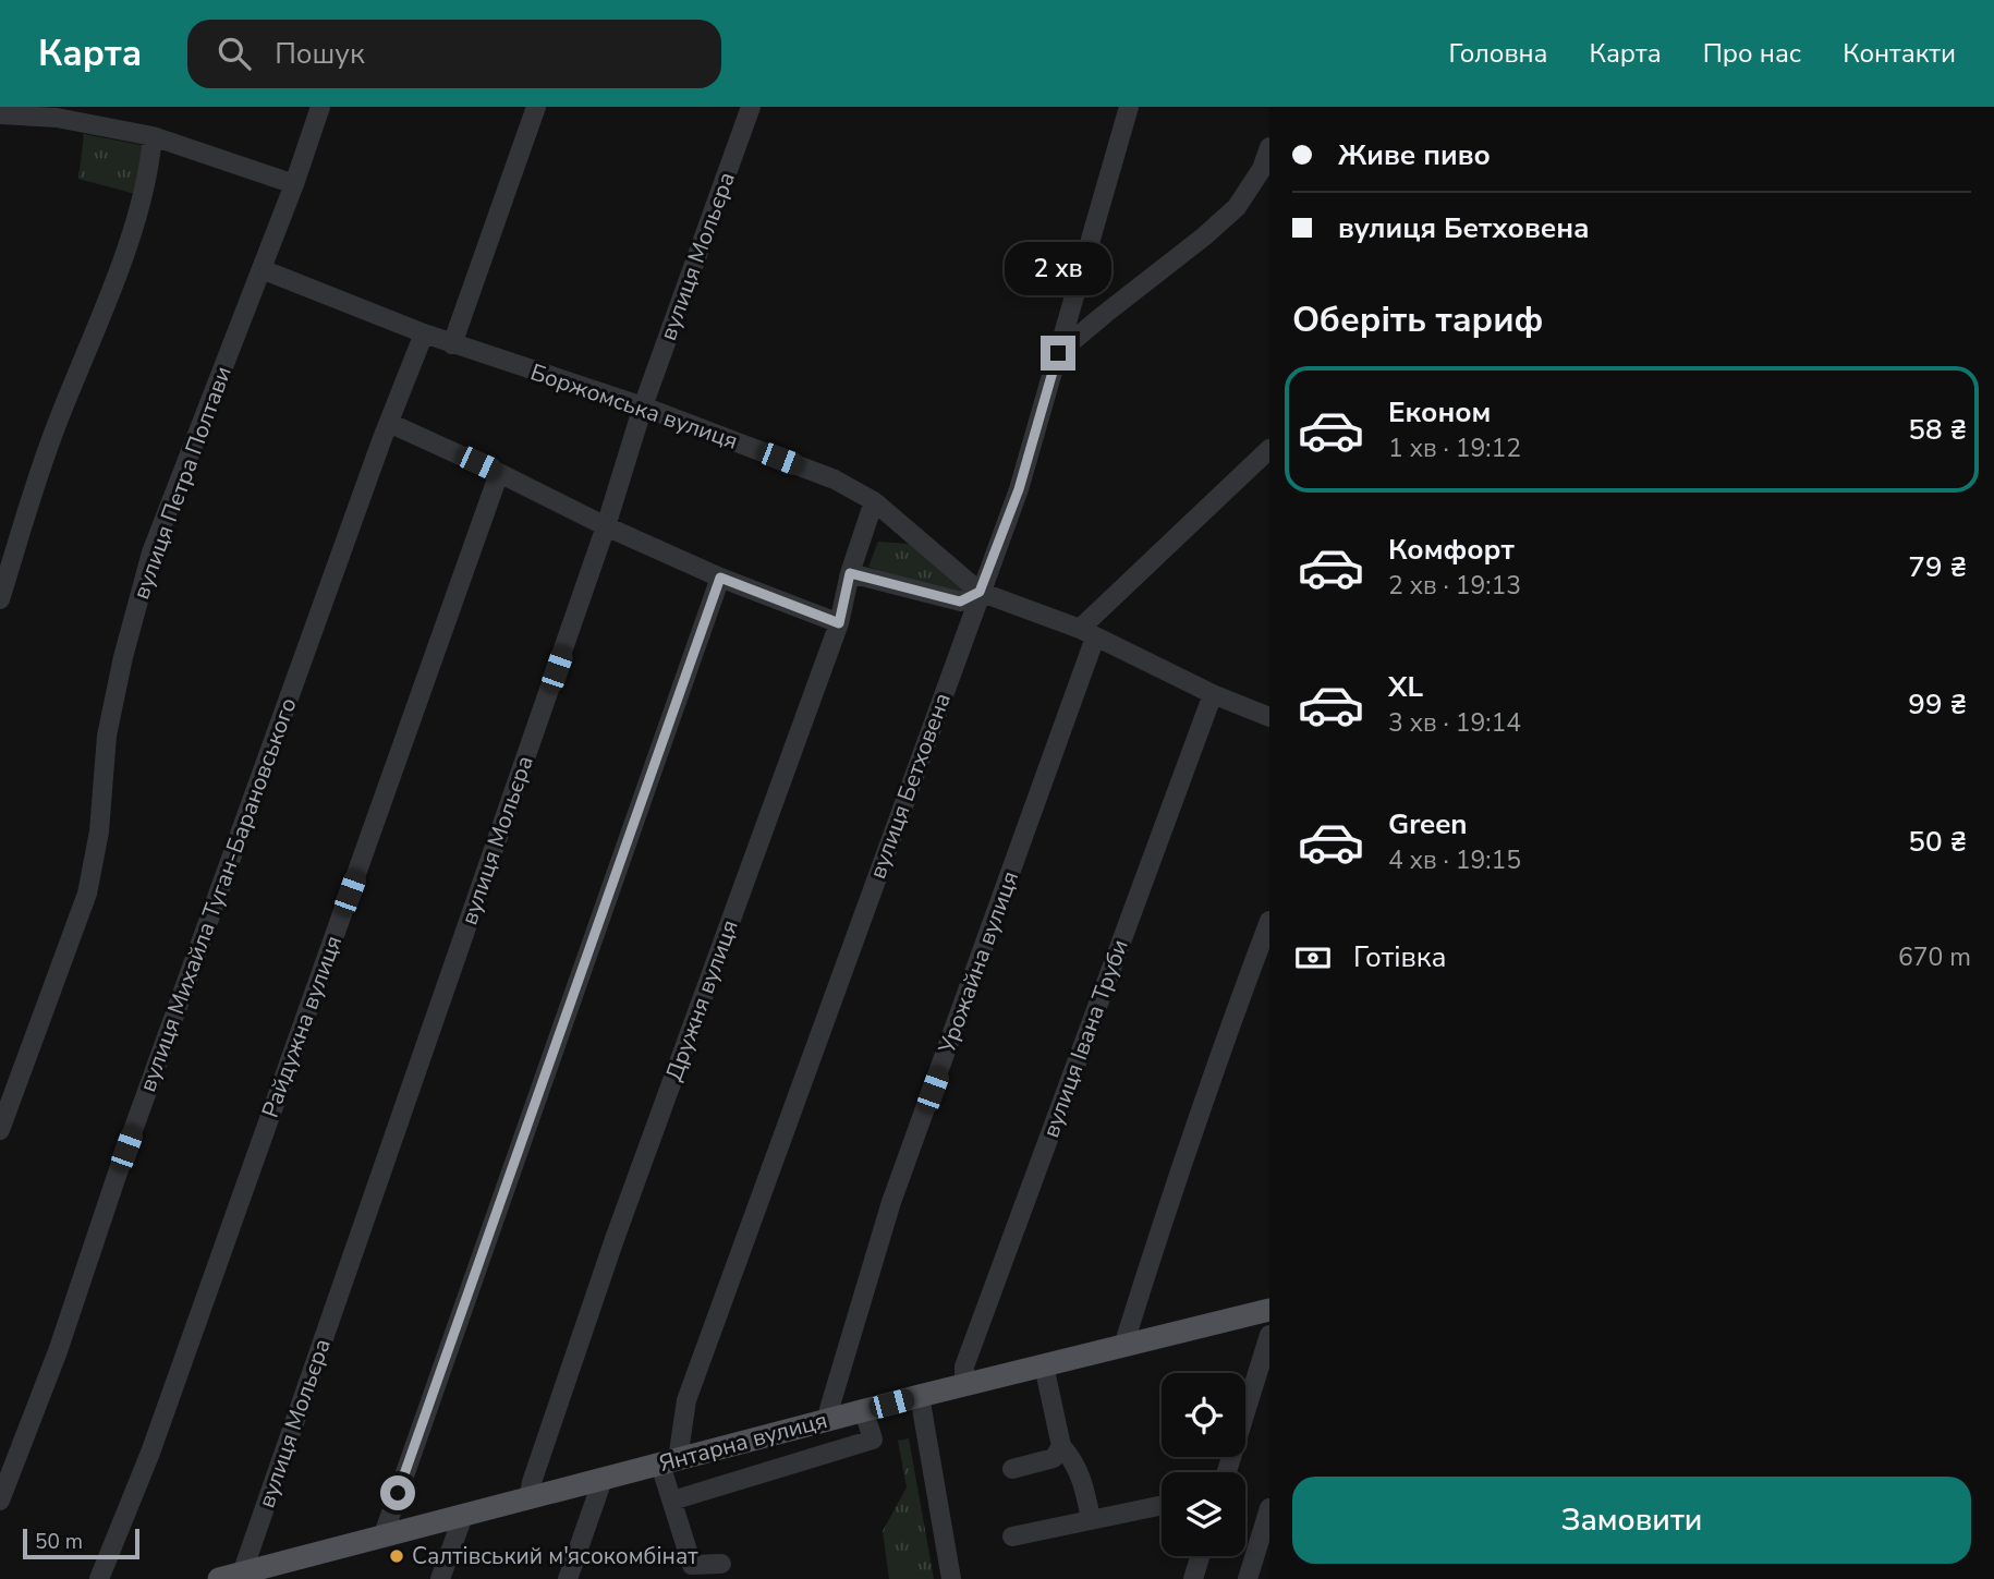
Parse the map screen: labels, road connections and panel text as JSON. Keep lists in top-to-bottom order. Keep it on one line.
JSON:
{"streets":{"main road":["Янтарна вулиця"],"street":["вулиця Мольєра","Боржомська вулиця","вулиця Петра Полтави","вулиця Бетховена","вулиця Михайла Туган-Барановського","Урожайна вулиця","Дружня вулиця","Райдужна вулиця","вулиця Івана Труби"]},"crossings":[["вулиця Мольєра","Боржомська вулиця"],["вулиця Мольєра","Янтарна вулиця"],["Боржомська вулиця","вулиця Петра Полтави"],["Боржомська вулиця","вулиця Бетховена"],["Боржомська вулиця","вулиця Михайла Туган-Барановського"],["Боржомська вулиця","Дружня вулиця"],["вулиця Бетховена","Янтарна вулиця"],["Урожайна вулиця","Янтарна вулиця"],["Дружня вулиця","Янтарна вулиця"],["вулиця Івана Труби","Янтарна вулиця"]],"places":["Салтівський м'ясокомбінат"],"scale_bar":"50 m","page":{"header":"Карта","search":"Пошук","nav":["Головна","Карта","Про нас","Контакти"],"banner":["Живе пиво","вулиця Бетховена"],"bubble":"2 хв","heading":"Оберіть тариф","list":[{"name":"Економ","note":"1 хв · 19:12","value":"58 ₴"},{"name":"Комфорт","note":"2 хв · 19:13","value":"79 ₴"},{"name":"XL","note":"3 хв · 19:14","value":"99 ₴"},{"name":"Green","note":"4 хв · 19:15","value":"50 ₴"}],"pay":["Готівка","670 m"],"buttons":"Замовити","scale":"50 m"}}
